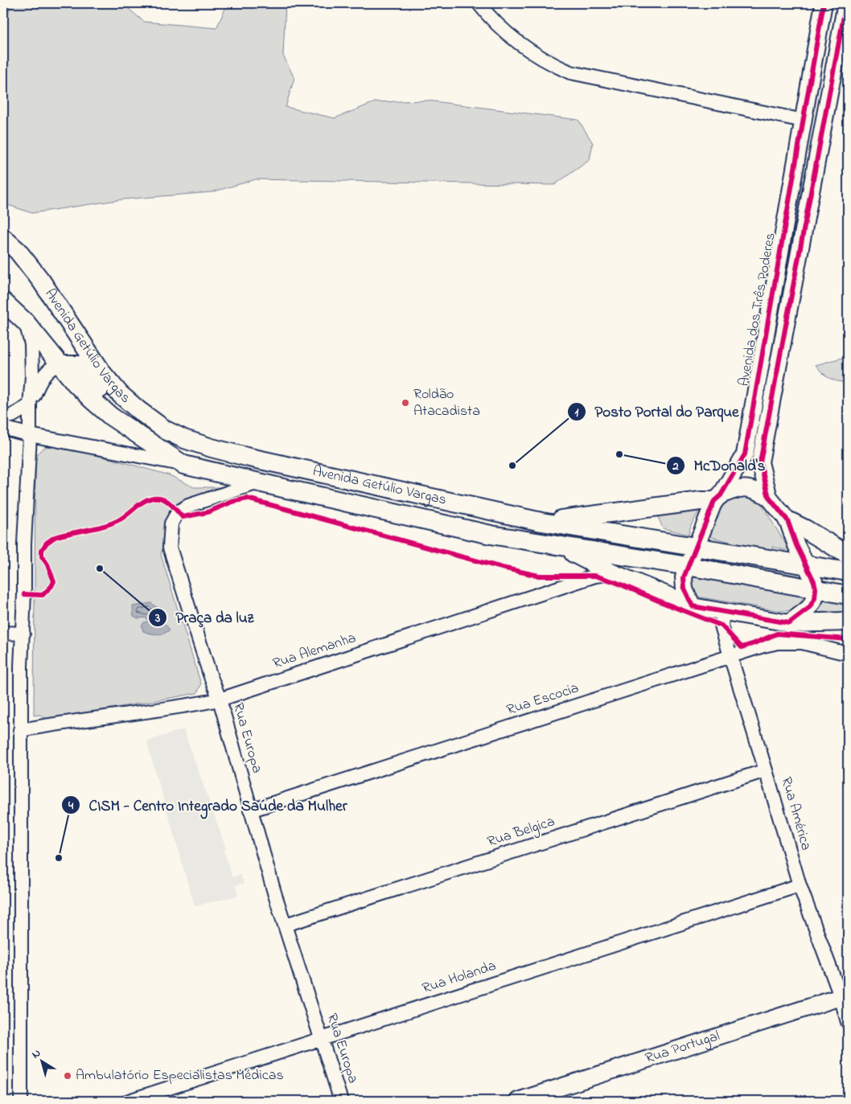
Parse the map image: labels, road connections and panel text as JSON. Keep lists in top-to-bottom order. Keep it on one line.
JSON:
{"streets":{"main road":["Avenida Getúlio Vargas"],"street":["Avenida dos Três Poderes","Rua Alemanha","Rua Escocia","Rua Europa","Rua América","Rua Belgica","Rua Holanda","Rua Portugal"]},"crossings":[["Avenida dos Três Poderes","Avenida Getúlio Vargas"],["Avenida Getúlio Vargas","Rua Europa"],["Rua Alemanha","Rua Europa"],["Rua Escocia","Rua Europa"],["Rua Escocia","Rua América"],["Rua Europa","Rua Belgica"],["Rua Europa","Rua Holanda"],["Rua América","Rua Belgica"],["Rua América","Rua Holanda"],["Rua América","Rua Portugal"]],"places":["Roldão Atacadista","McDonald's","Posto Portal do Parque","Praça da luz","CISM - Centro Integrado Saúde da Mulher","Ambulatório Especialistas Médicas"],"north":"top left"}
